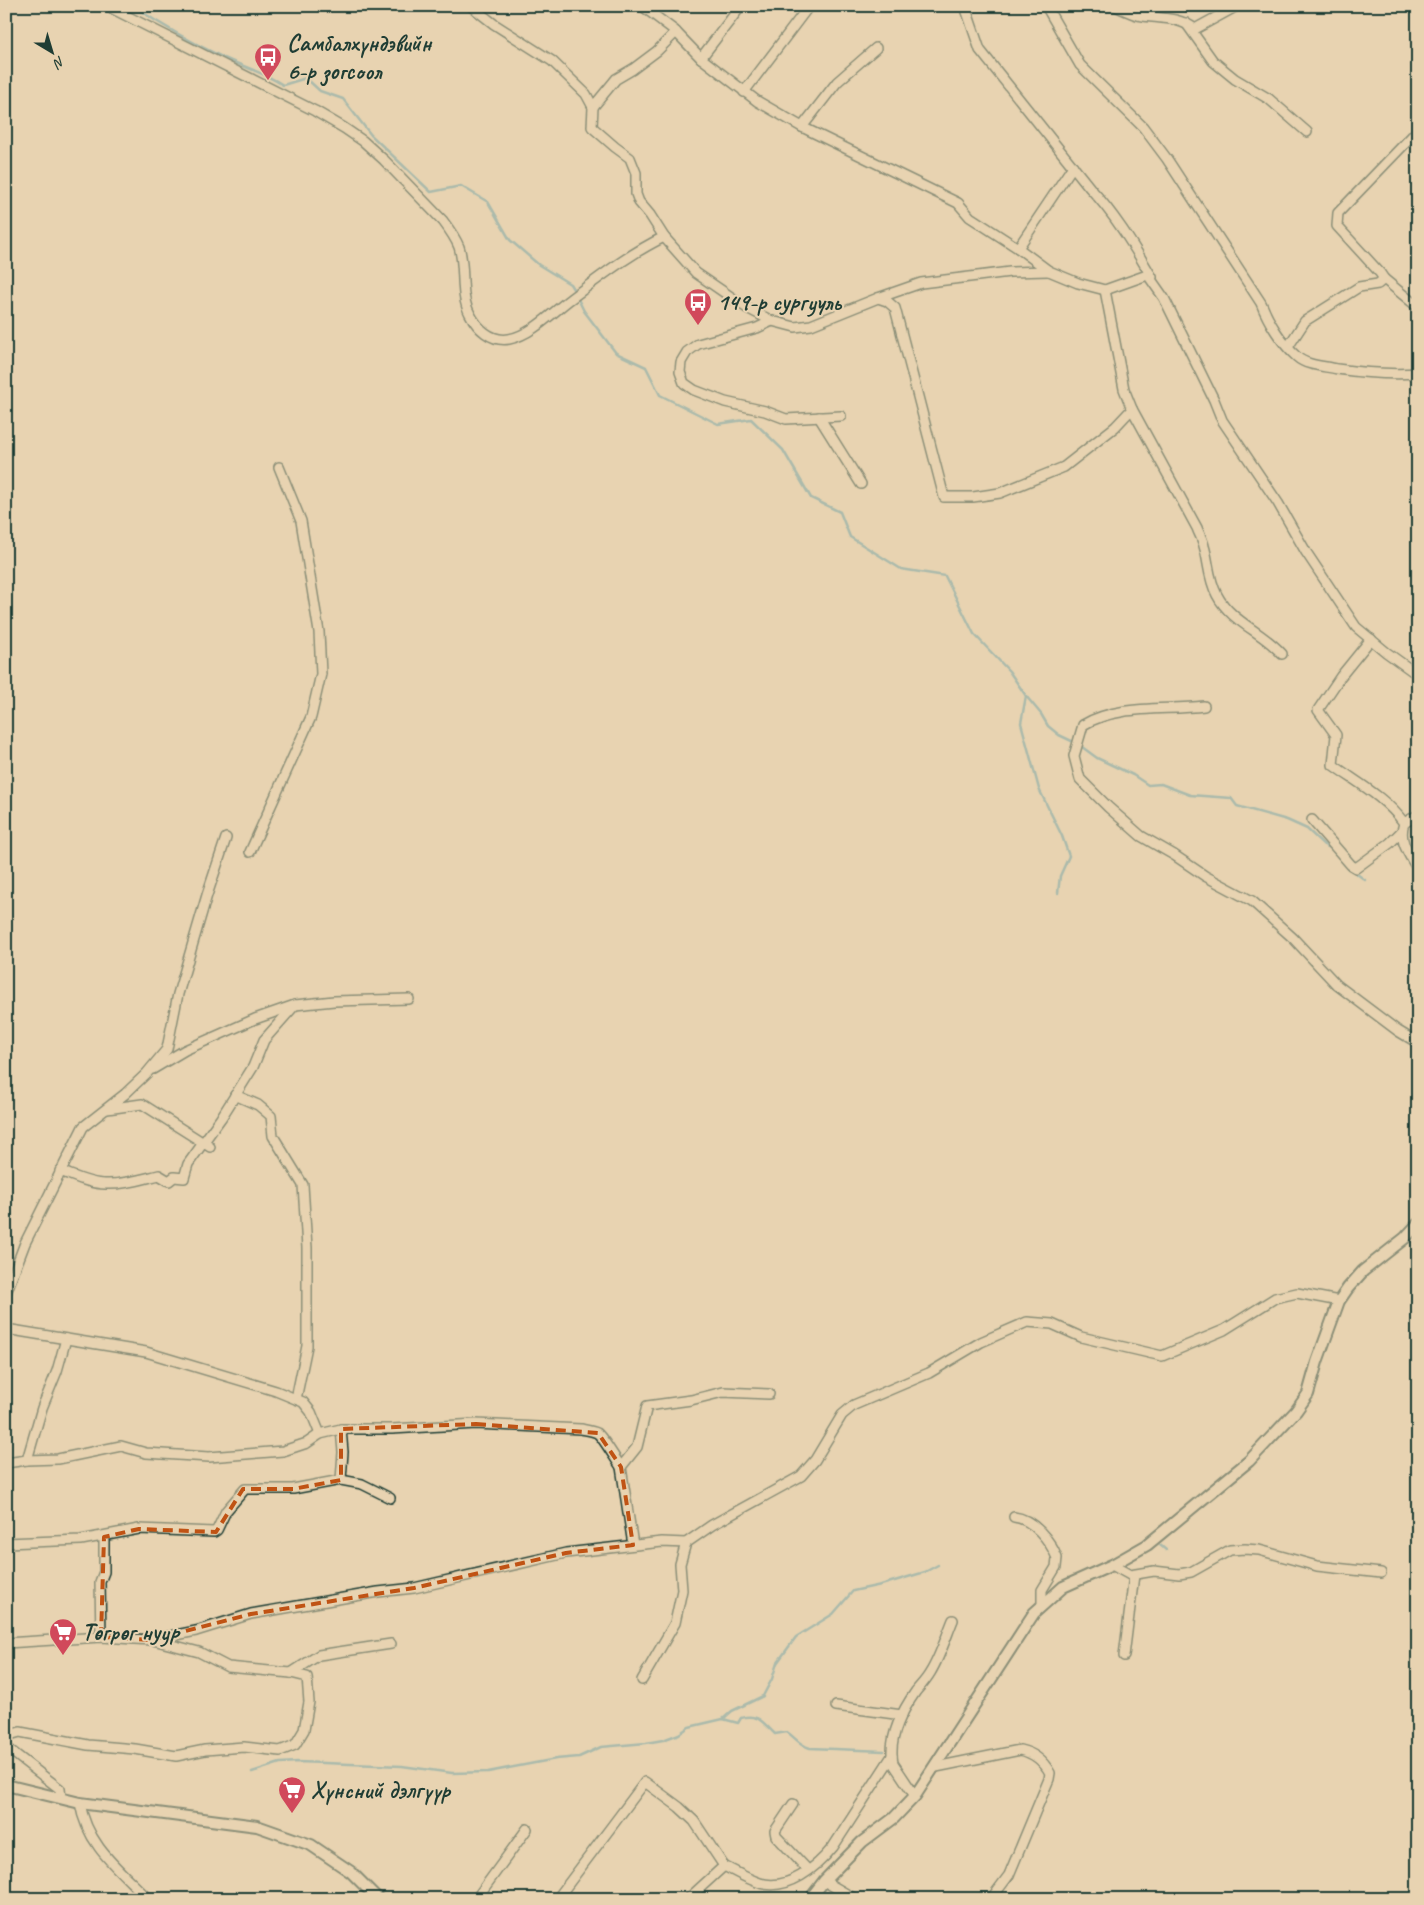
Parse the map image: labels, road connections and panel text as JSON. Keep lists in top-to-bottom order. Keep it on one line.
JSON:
{"places":{"bus stop":["Самбалхүндэвийн 6-р зогсоол","149-р сургууль"],"supermarket":["Төгрөг нуур","Хүнсний дэлгүүр"]},"north":"bottom right"}
